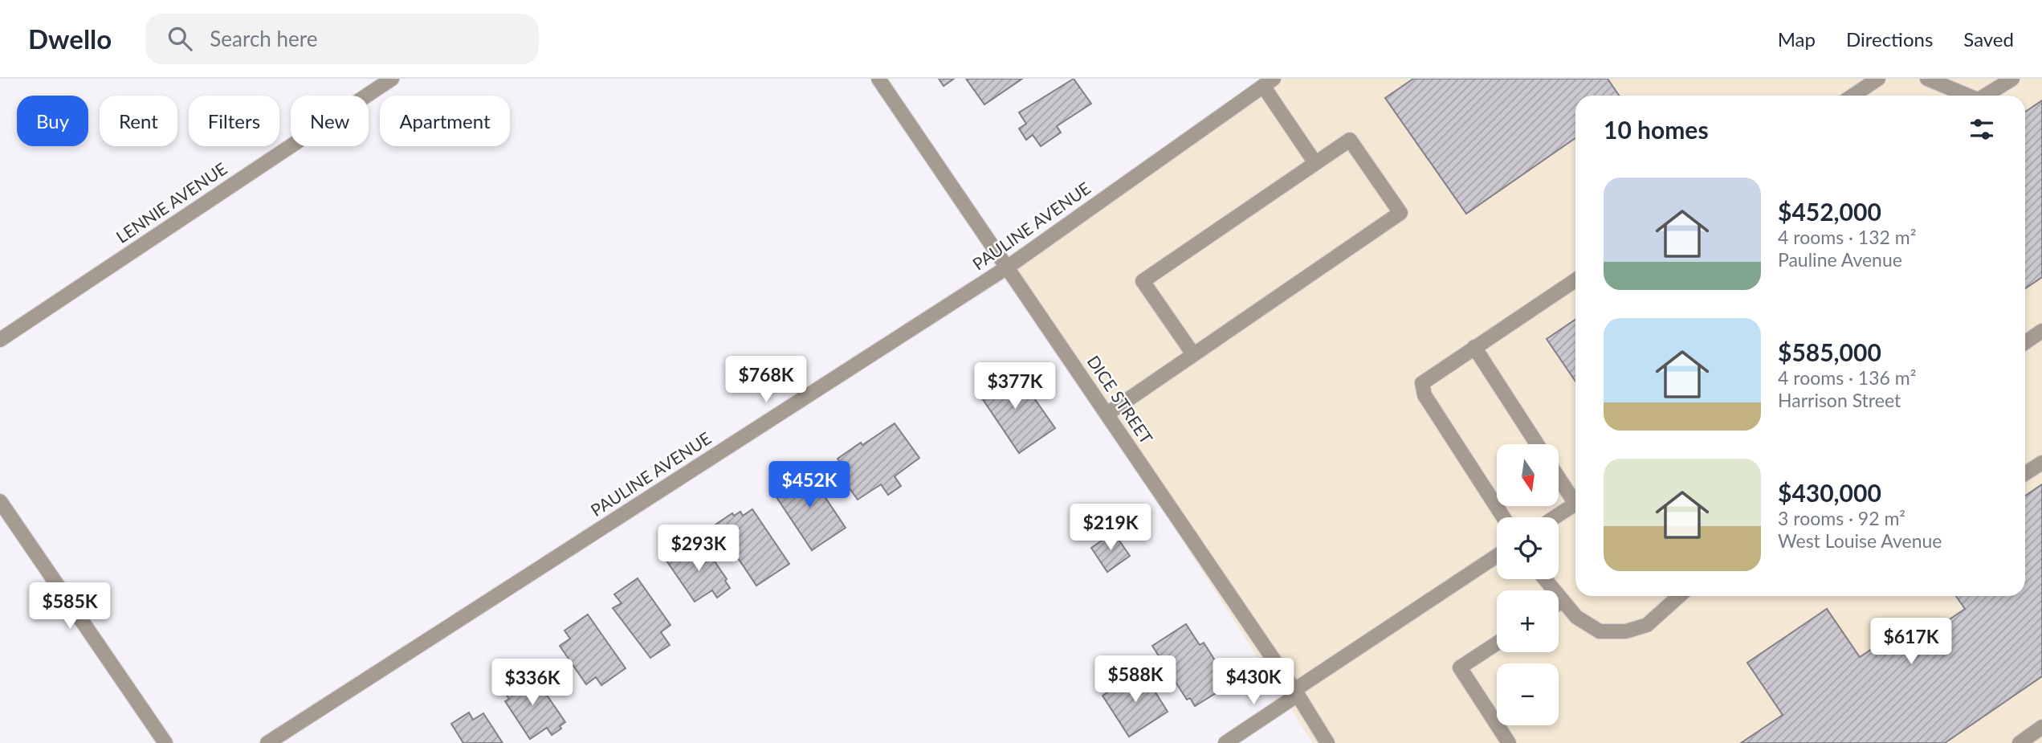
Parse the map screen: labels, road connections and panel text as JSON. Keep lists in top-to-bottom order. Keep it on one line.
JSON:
{"streets":{"street":["LENNIE AVENUE","PAULINE AVENUE","DICE STREET"]},"crossings":[["PAULINE AVENUE","DICE STREET"]],"north":"bottom","page":{"header":"Dwello","search":"Search here","nav":["Map","Directions","Saved"],"chip":["Buy","Rent","Filters","New","Apartment"],"heading":"10 homes","list":[{"name":"$452,000","note":"4 rooms · 132 m² · Pauline Avenue"},{"name":"$585,000","note":"4 rooms · 136 m² · Harrison Street"},{"name":"$430,000","note":"3 rooms · 92 m² · West Louise Avenue"}],"price":["$768K","$377K","$452K","$219K","$293K","$585K","$617K","$588K","$430K","$336K"],"map_buttons":["+","−"]}}
